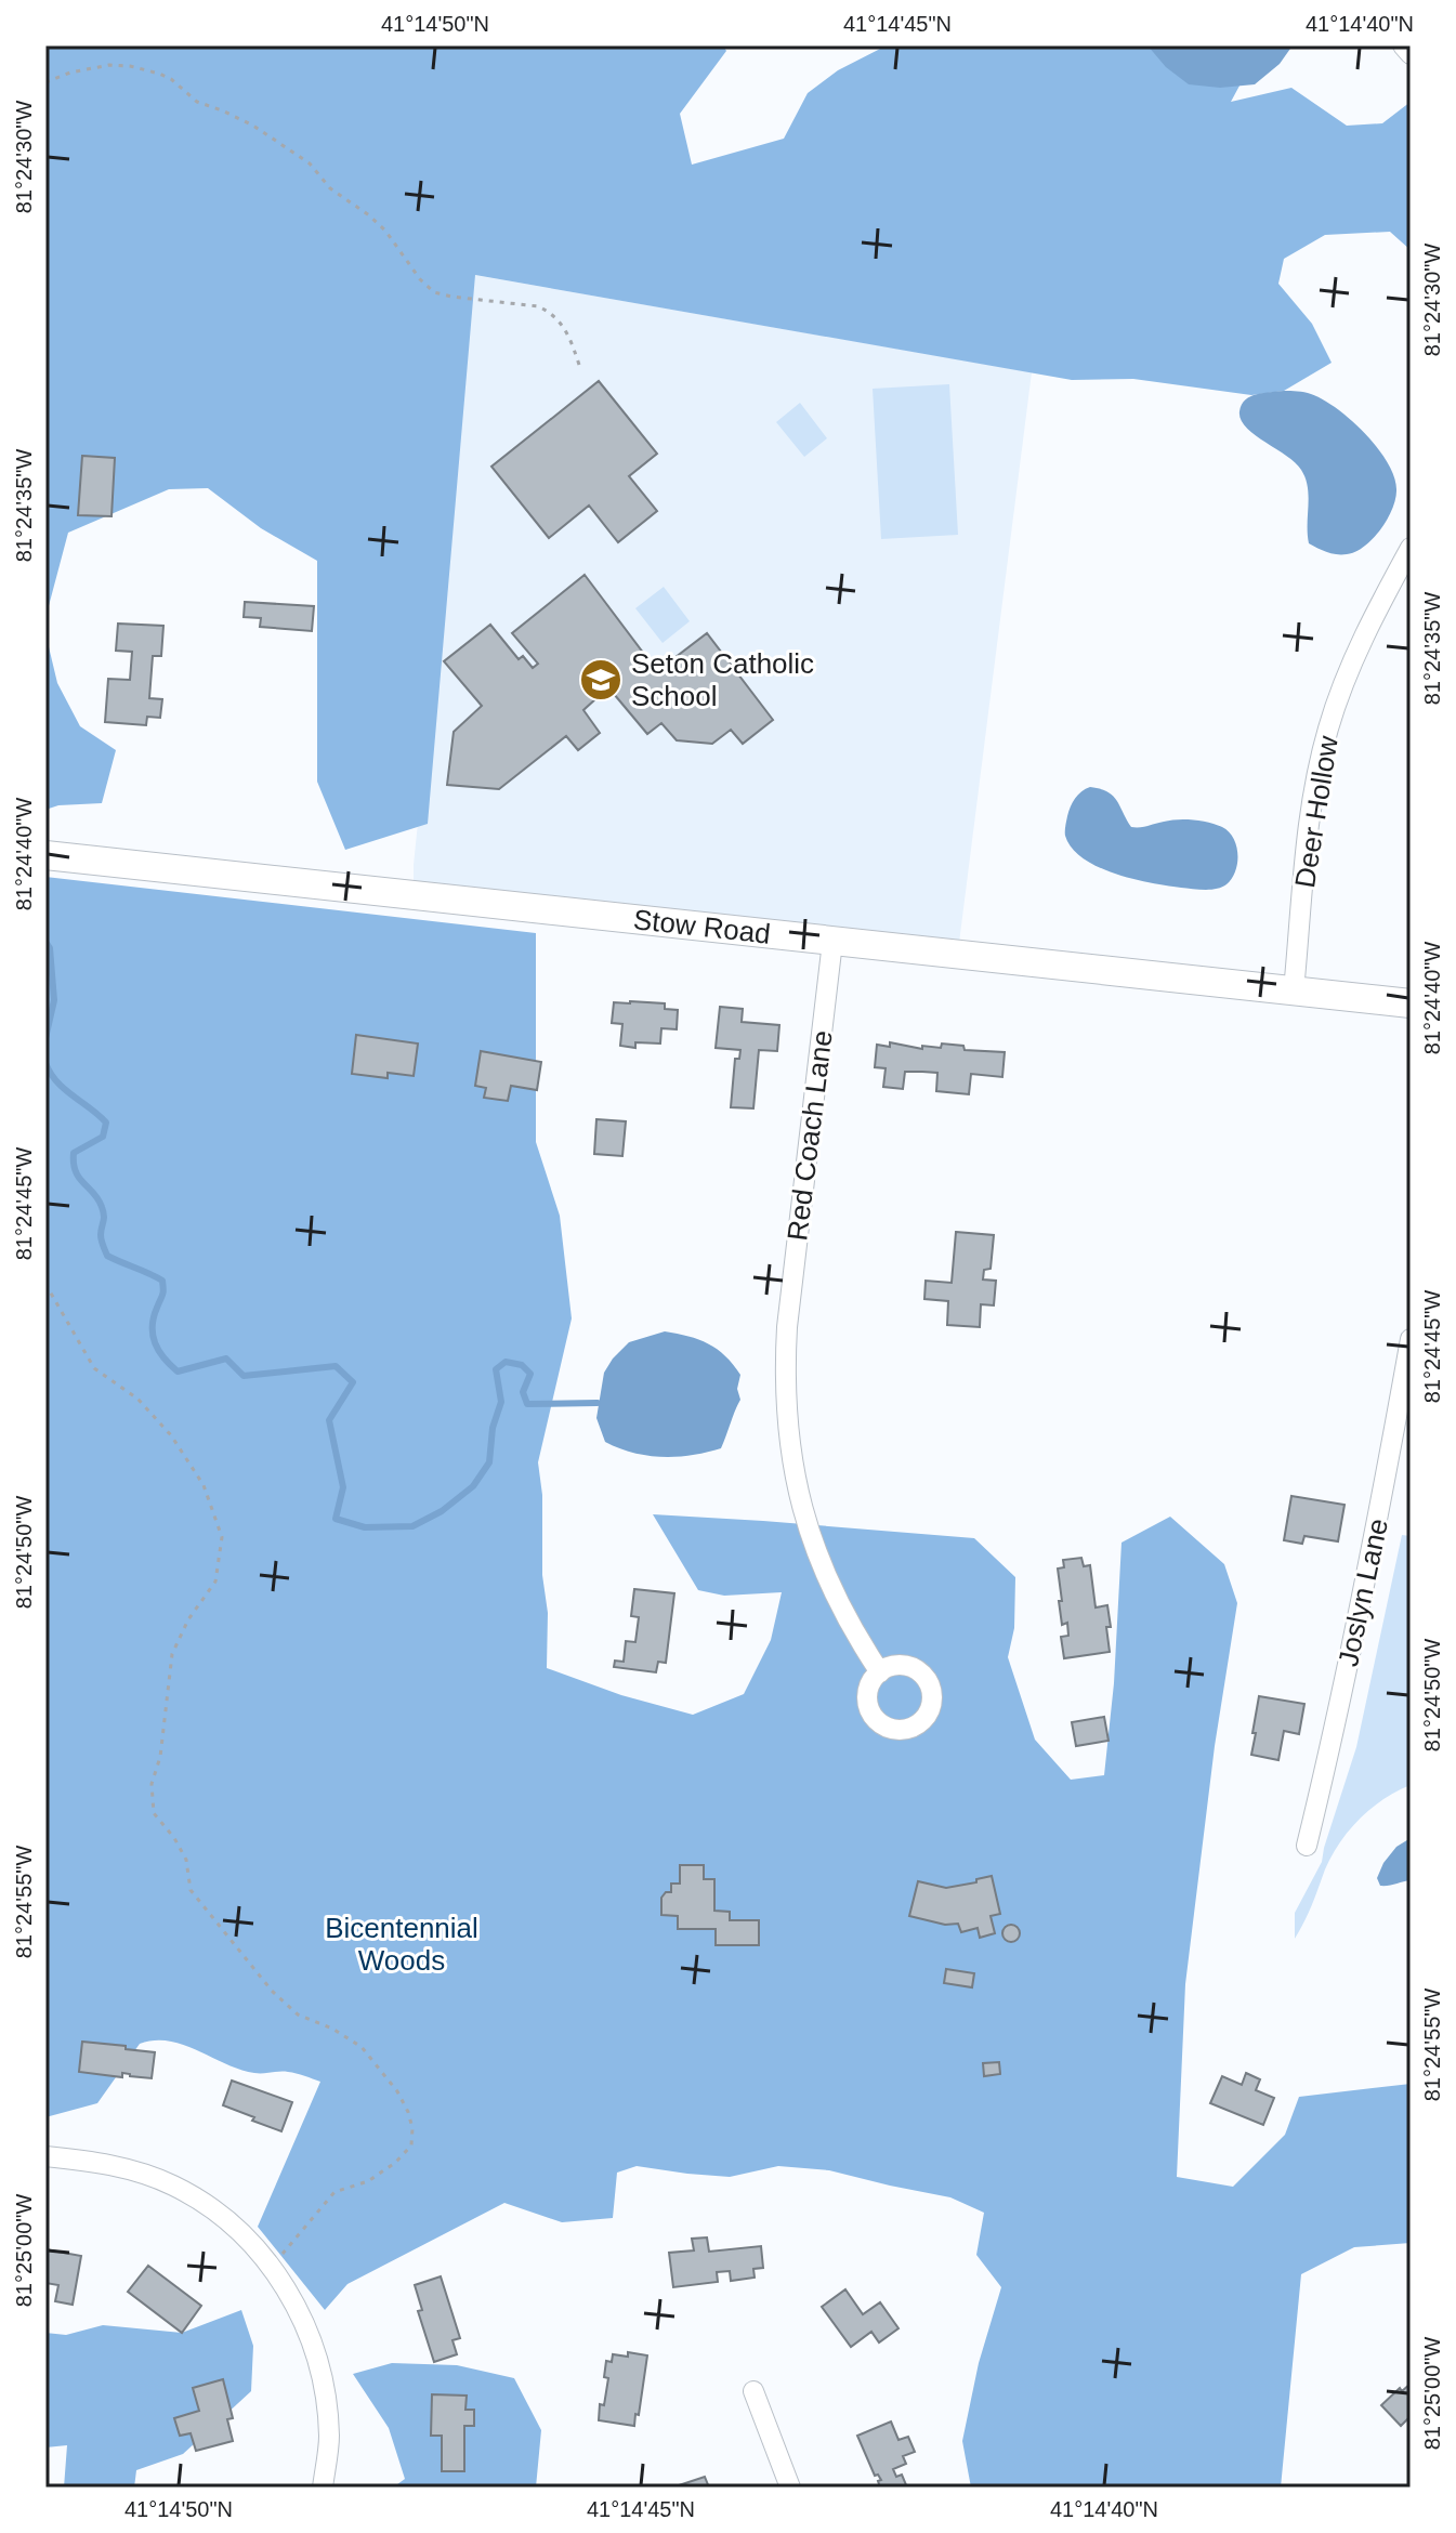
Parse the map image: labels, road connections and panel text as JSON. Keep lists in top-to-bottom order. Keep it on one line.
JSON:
{"streets":{"street":["Deer Hollow","Stow Road","Red Coach Lane","Joslyn Lane"]},"crossings":[["Deer Hollow","Stow Road"],["Stow Road","Red Coach Lane"]],"parks":["Bicentennial Woods"],"places":{"school or university":["Seton Catholic School"]},"coordinates":["41°14'50\"N","41°14'45\"N","41°14'40\"N","81°24'30\"W","81°24'35\"W","81°24'40\"W","81°24'45\"W","81°24'50\"W","81°24'55\"W","81°25'00\"W"]}
